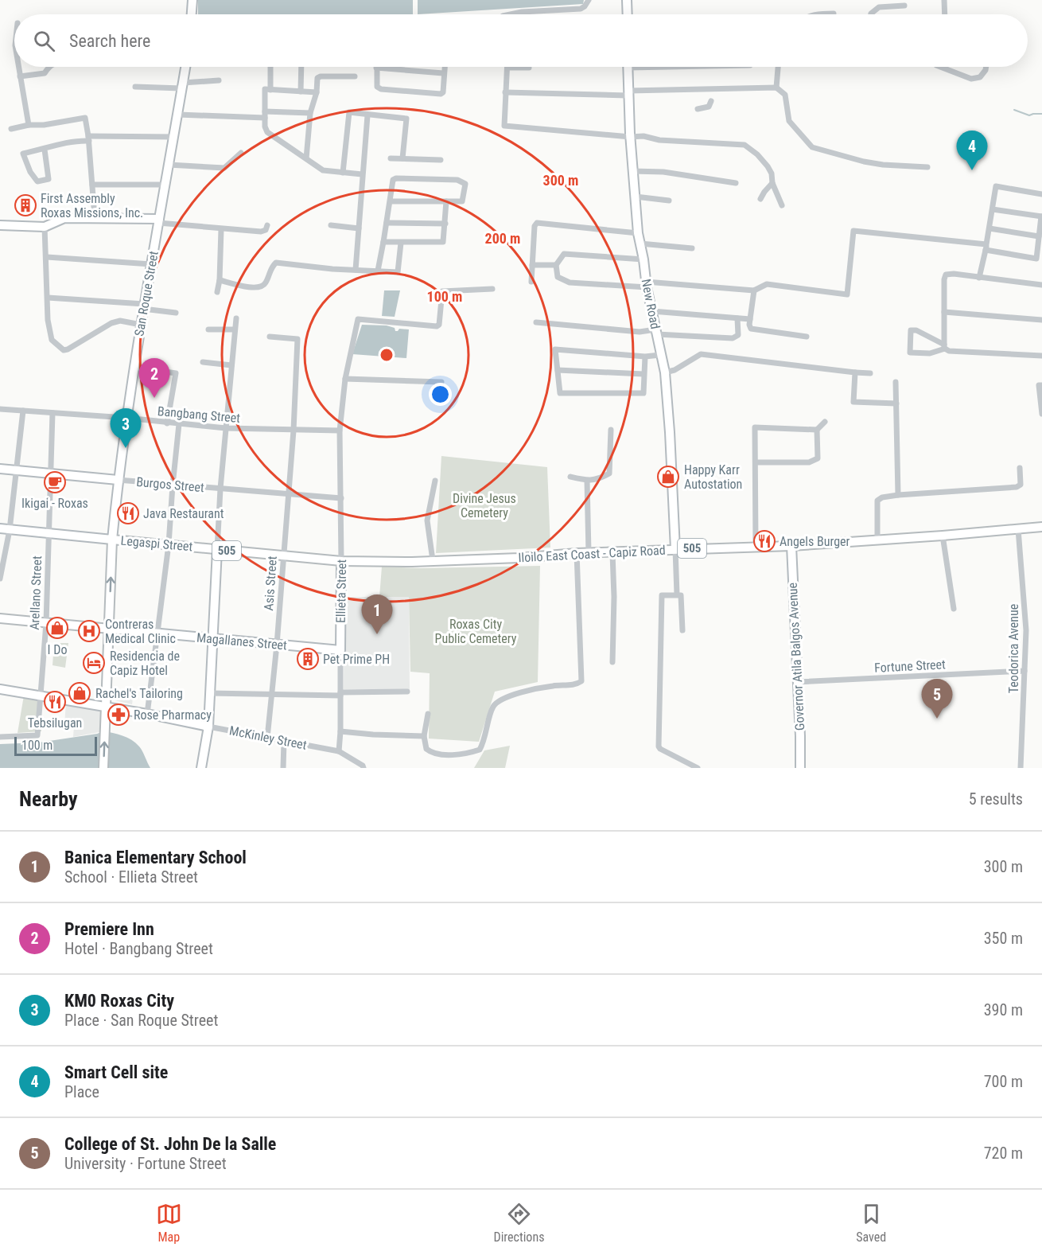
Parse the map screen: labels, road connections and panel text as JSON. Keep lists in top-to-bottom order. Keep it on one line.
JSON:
{"streets":{"main road":["San Roque Street","New Road","Burgos Street","Legaspi Street","505","Iloilo East Coast - Capiz Road","Ellieta Street","Magallanes Street","Governor Atila Balgos Avenue","McKinley Street"],"street":["Bangbang Street","Asis Street","Arellano Street","Teodorica Avenue","Fortune Street"]},"crossings":[["San Roque Street","Bangbang Street"],["San Roque Street","Burgos Street"],["San Roque Street","Legaspi Street"],["San Roque Street","Magallanes Street"],["San Roque Street","McKinley Street"],["New Road","Iloilo East Coast - Capiz Road"],["Bangbang Street","Asis Street"],["Bangbang Street","Ellieta Street"],["Bangbang Street","Arellano Street"],["Burgos Street","Asis Street"],["Burgos Street","Ellieta Street"],["Burgos Street","Arellano Street"],["Legaspi Street","Iloilo East Coast - Capiz Road"],["Legaspi Street","Asis Street"],["Legaspi Street","Ellieta Street"],["Legaspi Street","Arellano Street"],["Iloilo East Coast - Capiz Road","Ellieta Street"],["Iloilo East Coast - Capiz Road","Teodorica Avenue"],["Iloilo East Coast - Capiz Road","Governor Atila Balgos Avenue"],["Asis Street","Magallanes Street"],["Asis Street","McKinley Street"],["Ellieta Street","Magallanes Street"],["Ellieta Street","McKinley Street"],["Arellano Street","Magallanes Street"],["Arellano Street","McKinley Street"],["Teodorica Avenue","Fortune Street"],["Governor Atila Balgos Avenue","Fortune Street"]],"parks":["Divine Jesus Cemetery","Roxas City Public Cemetery"],"places":{"building":["First Assembly Roxas Missions, Inc.","Pet Prime PH"],"shop":["Happy Karr Autostation","I Do","Rachel's Tailoring"],"cafe":["Ikigai - Roxas"],"restaurant":["Java Restaurant","Angels Burger","Tebsilugan"],"hospital":["Contreras Medical Clinic"],"hotel":["Residencia de Capiz Hotel"],"pharmacy":["Rose Pharmacy"]},"scale_bar":"100 m","page":{"search":"Search here","pins":["4","2","3","1","5"],"scale":"100 m","heading":["Nearby","5 results"],"list":[{"mark":"1","name":"Banica Elementary School","note":"School · Ellieta Street","value":"300 m"},{"mark":"2","name":"Premiere Inn","note":"Hotel · Bangbang Street","value":"350 m"},{"mark":"3","name":"KM0 Roxas City","note":"Place · San Roque Street","value":"390 m"},{"mark":"4","name":"Smart Cell site","note":"Place","value":"700 m"},{"mark":"5","name":"College of St. John De la Salle","note":"University · Fortune Street","value":"720 m"}],"nav":["Map","Directions","Saved"]},"rings":["300 m","200 m","100 m"]}
